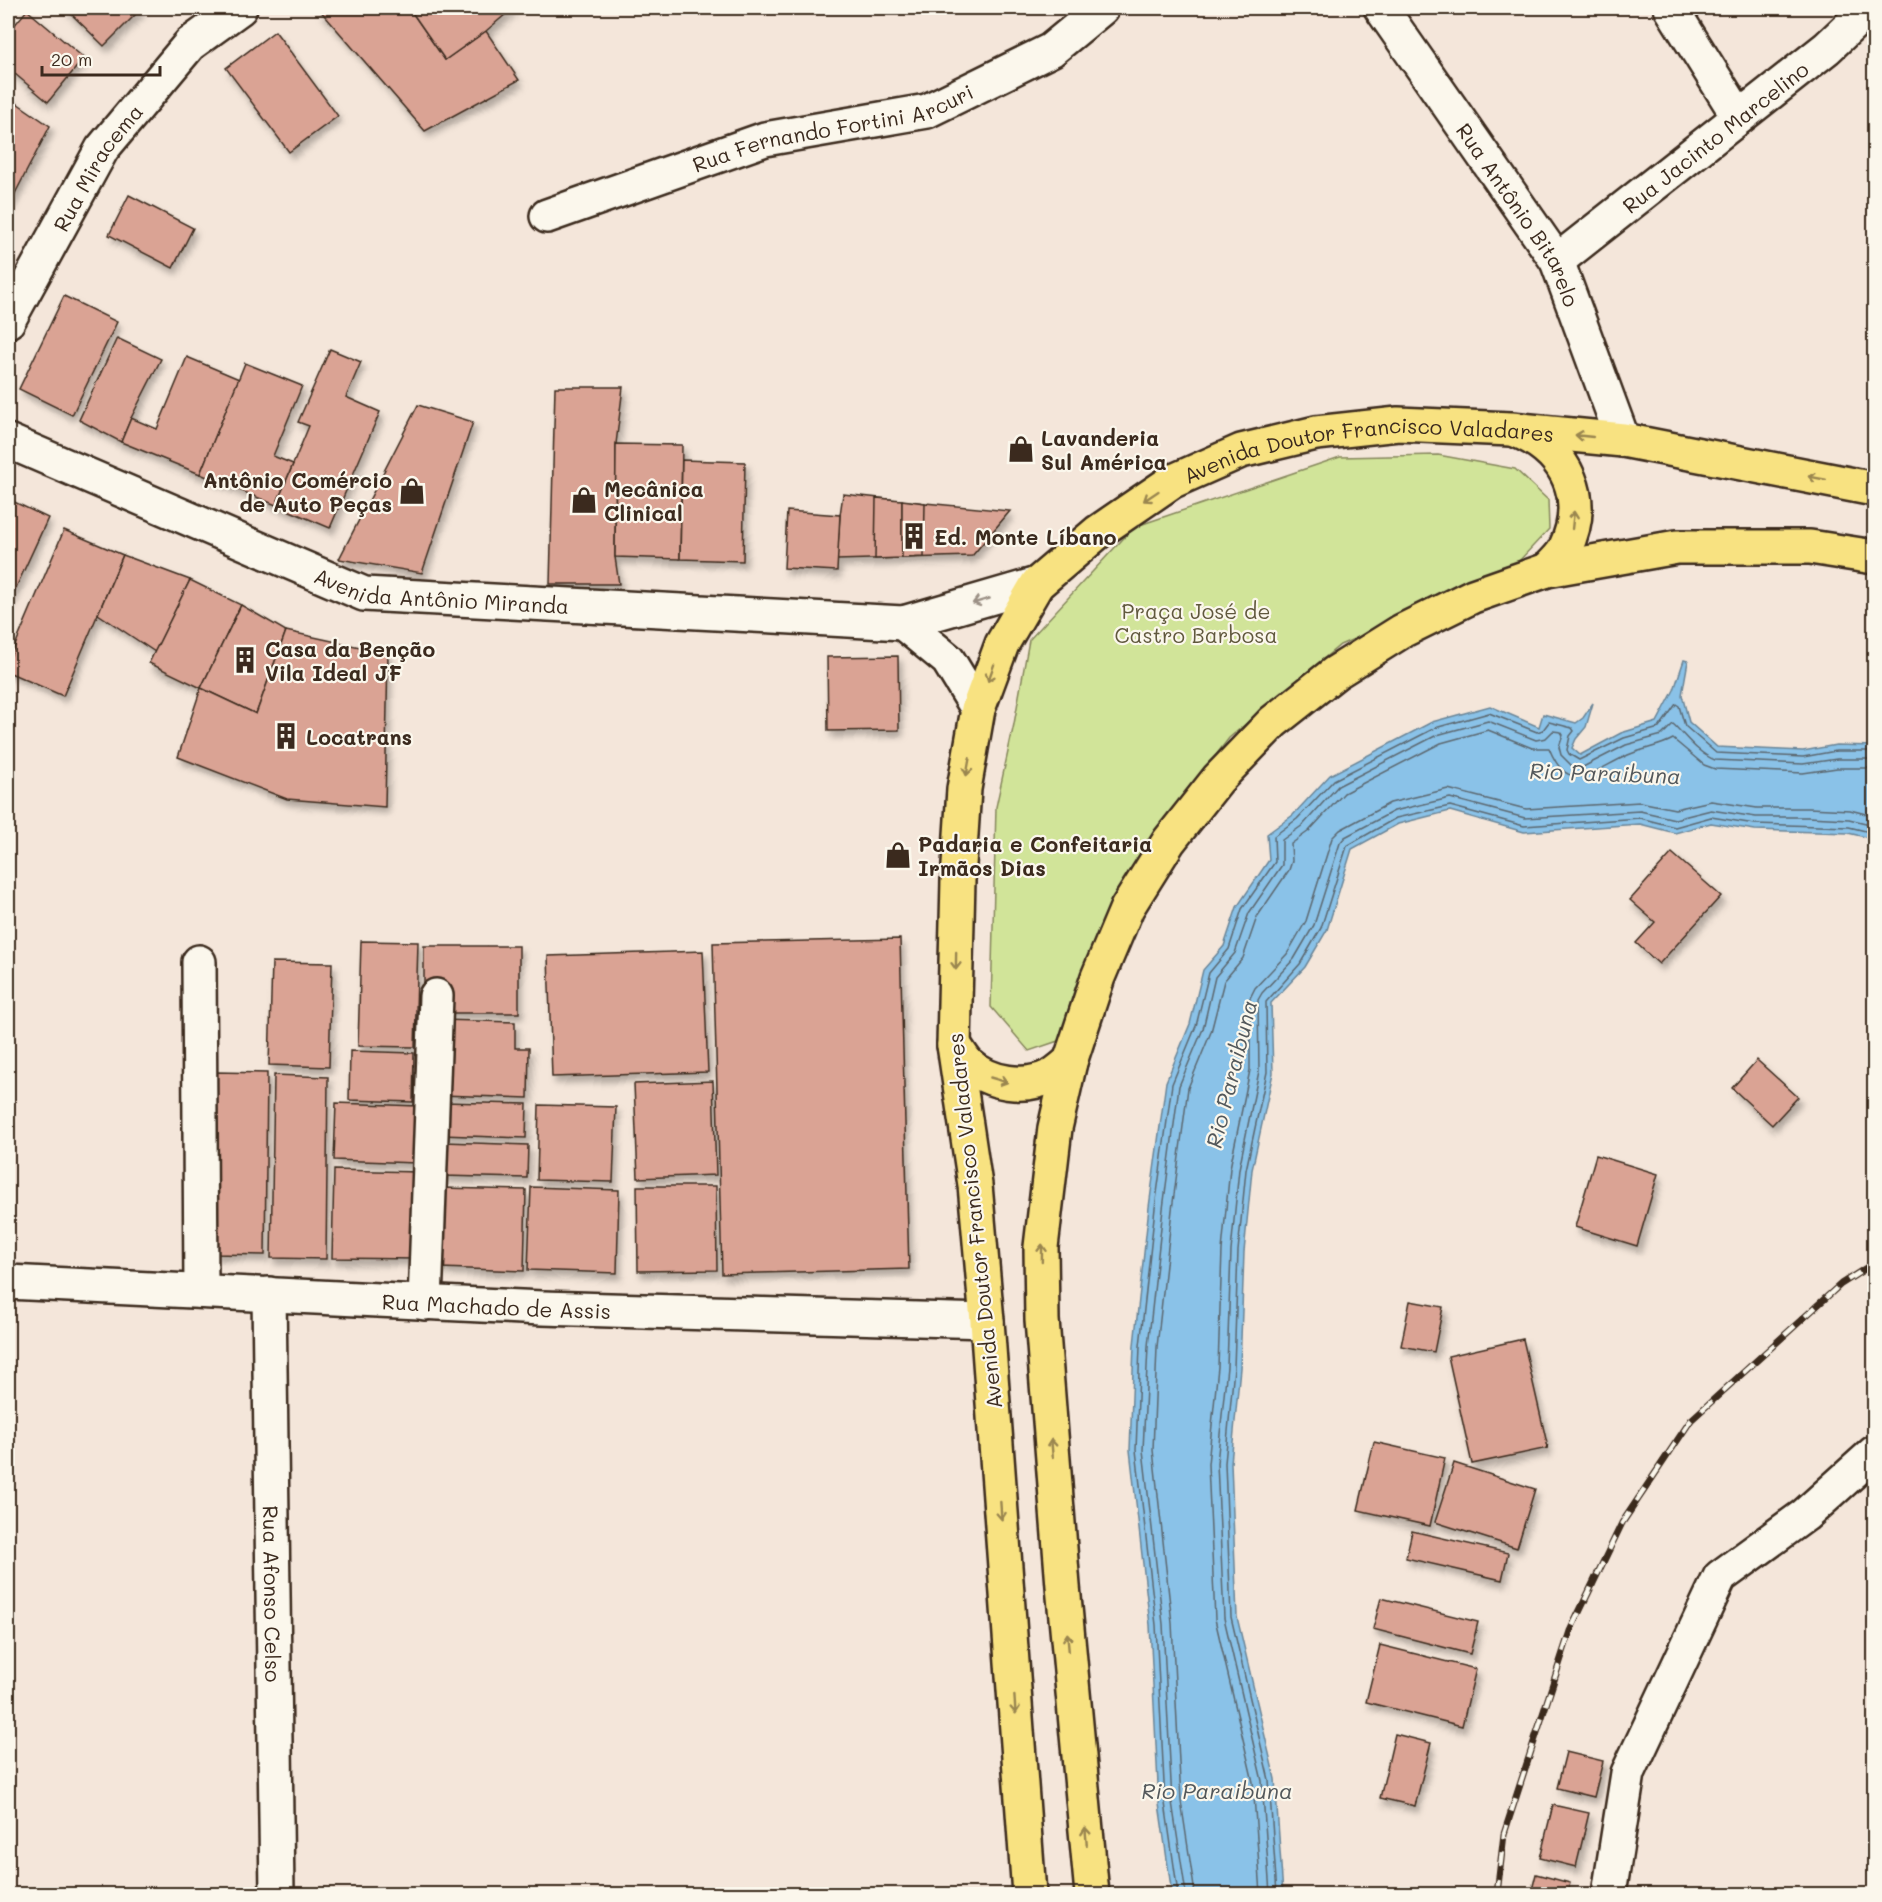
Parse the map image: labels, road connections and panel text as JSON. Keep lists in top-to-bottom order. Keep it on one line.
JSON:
{"streets":{"highway":["Avenida Doutor Francisco Valadares"],"street":["Rua Fernando Fortini Arcuri","Rua Jacinto Marcelino","Rua Miracema","Rua Antônio Bitarelo","Avenida Antônio Miranda","Rua Machado de Assis","Rua Afonso Celso"]},"crossings":[["Rua Jacinto Marcelino","Rua Antônio Bitarelo"],["Rua Antônio Bitarelo","Avenida Doutor Francisco Valadares"],["Avenida Doutor Francisco Valadares","Avenida Antônio Miranda"],["Avenida Doutor Francisco Valadares","Rua Machado de Assis"],["Rua Machado de Assis","Rua Afonso Celso"]],"water":["Rio Paraibuna"],"parks":["Praça José de Castro Barbosa"],"places":{"shop":["Lavanderia Sul América","Antônio Comércio de Auto Peças","Mecânica Clinical","Padaria e Confeitaria Irmãos Dias"],"building":["Ed. Monte Líbano","Casa da Benção Vila Ideal JF","Locatrans"]},"scale_bar":"20 m"}
